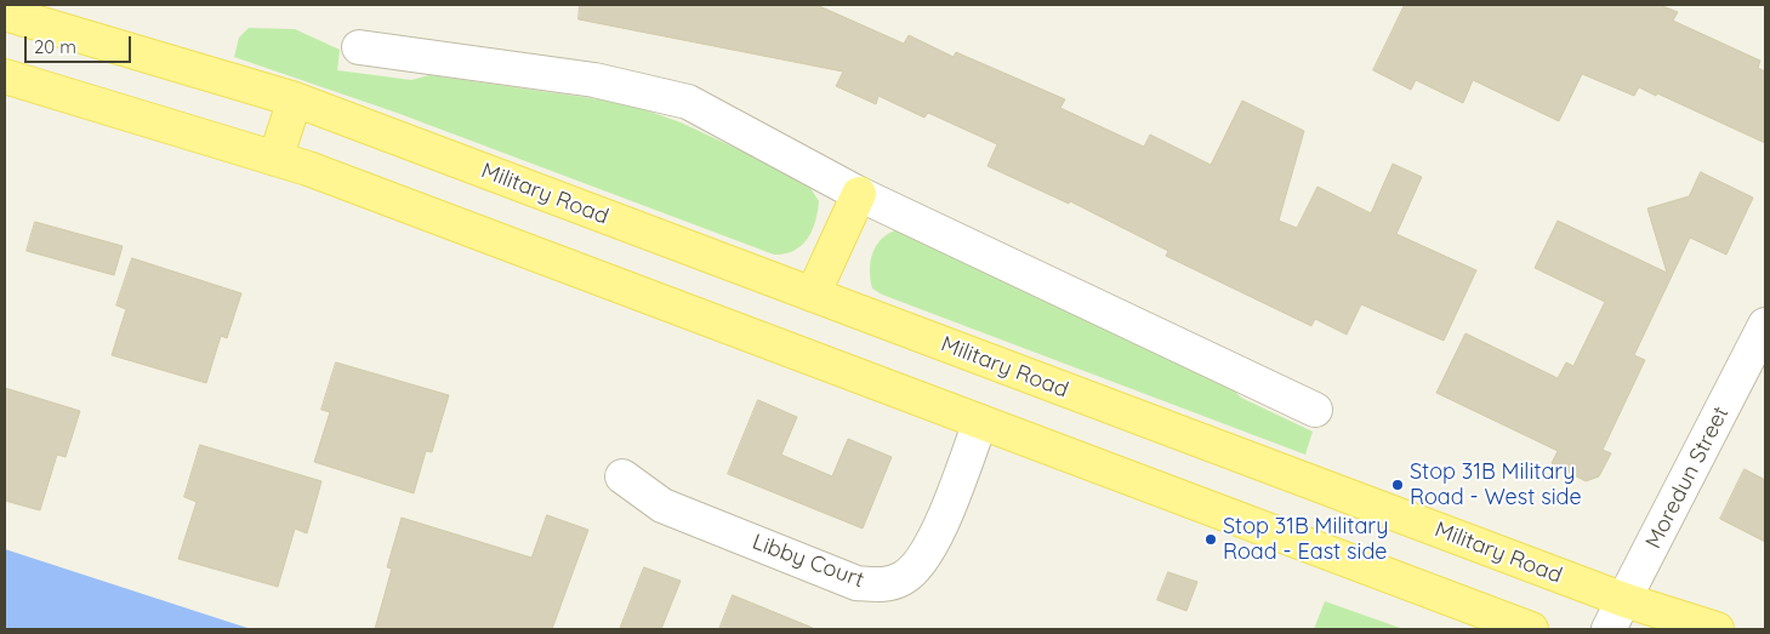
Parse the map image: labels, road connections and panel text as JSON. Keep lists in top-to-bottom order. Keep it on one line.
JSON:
{"streets":{"main road":["Military Road"],"street":["Moredun Street","Libby Court"]},"crossings":[["Military Road","Moredun Street"]],"places":["Stop 31B Military Road - West side","Stop 31B Military Road - East side"],"scale_bar":"20 m"}
